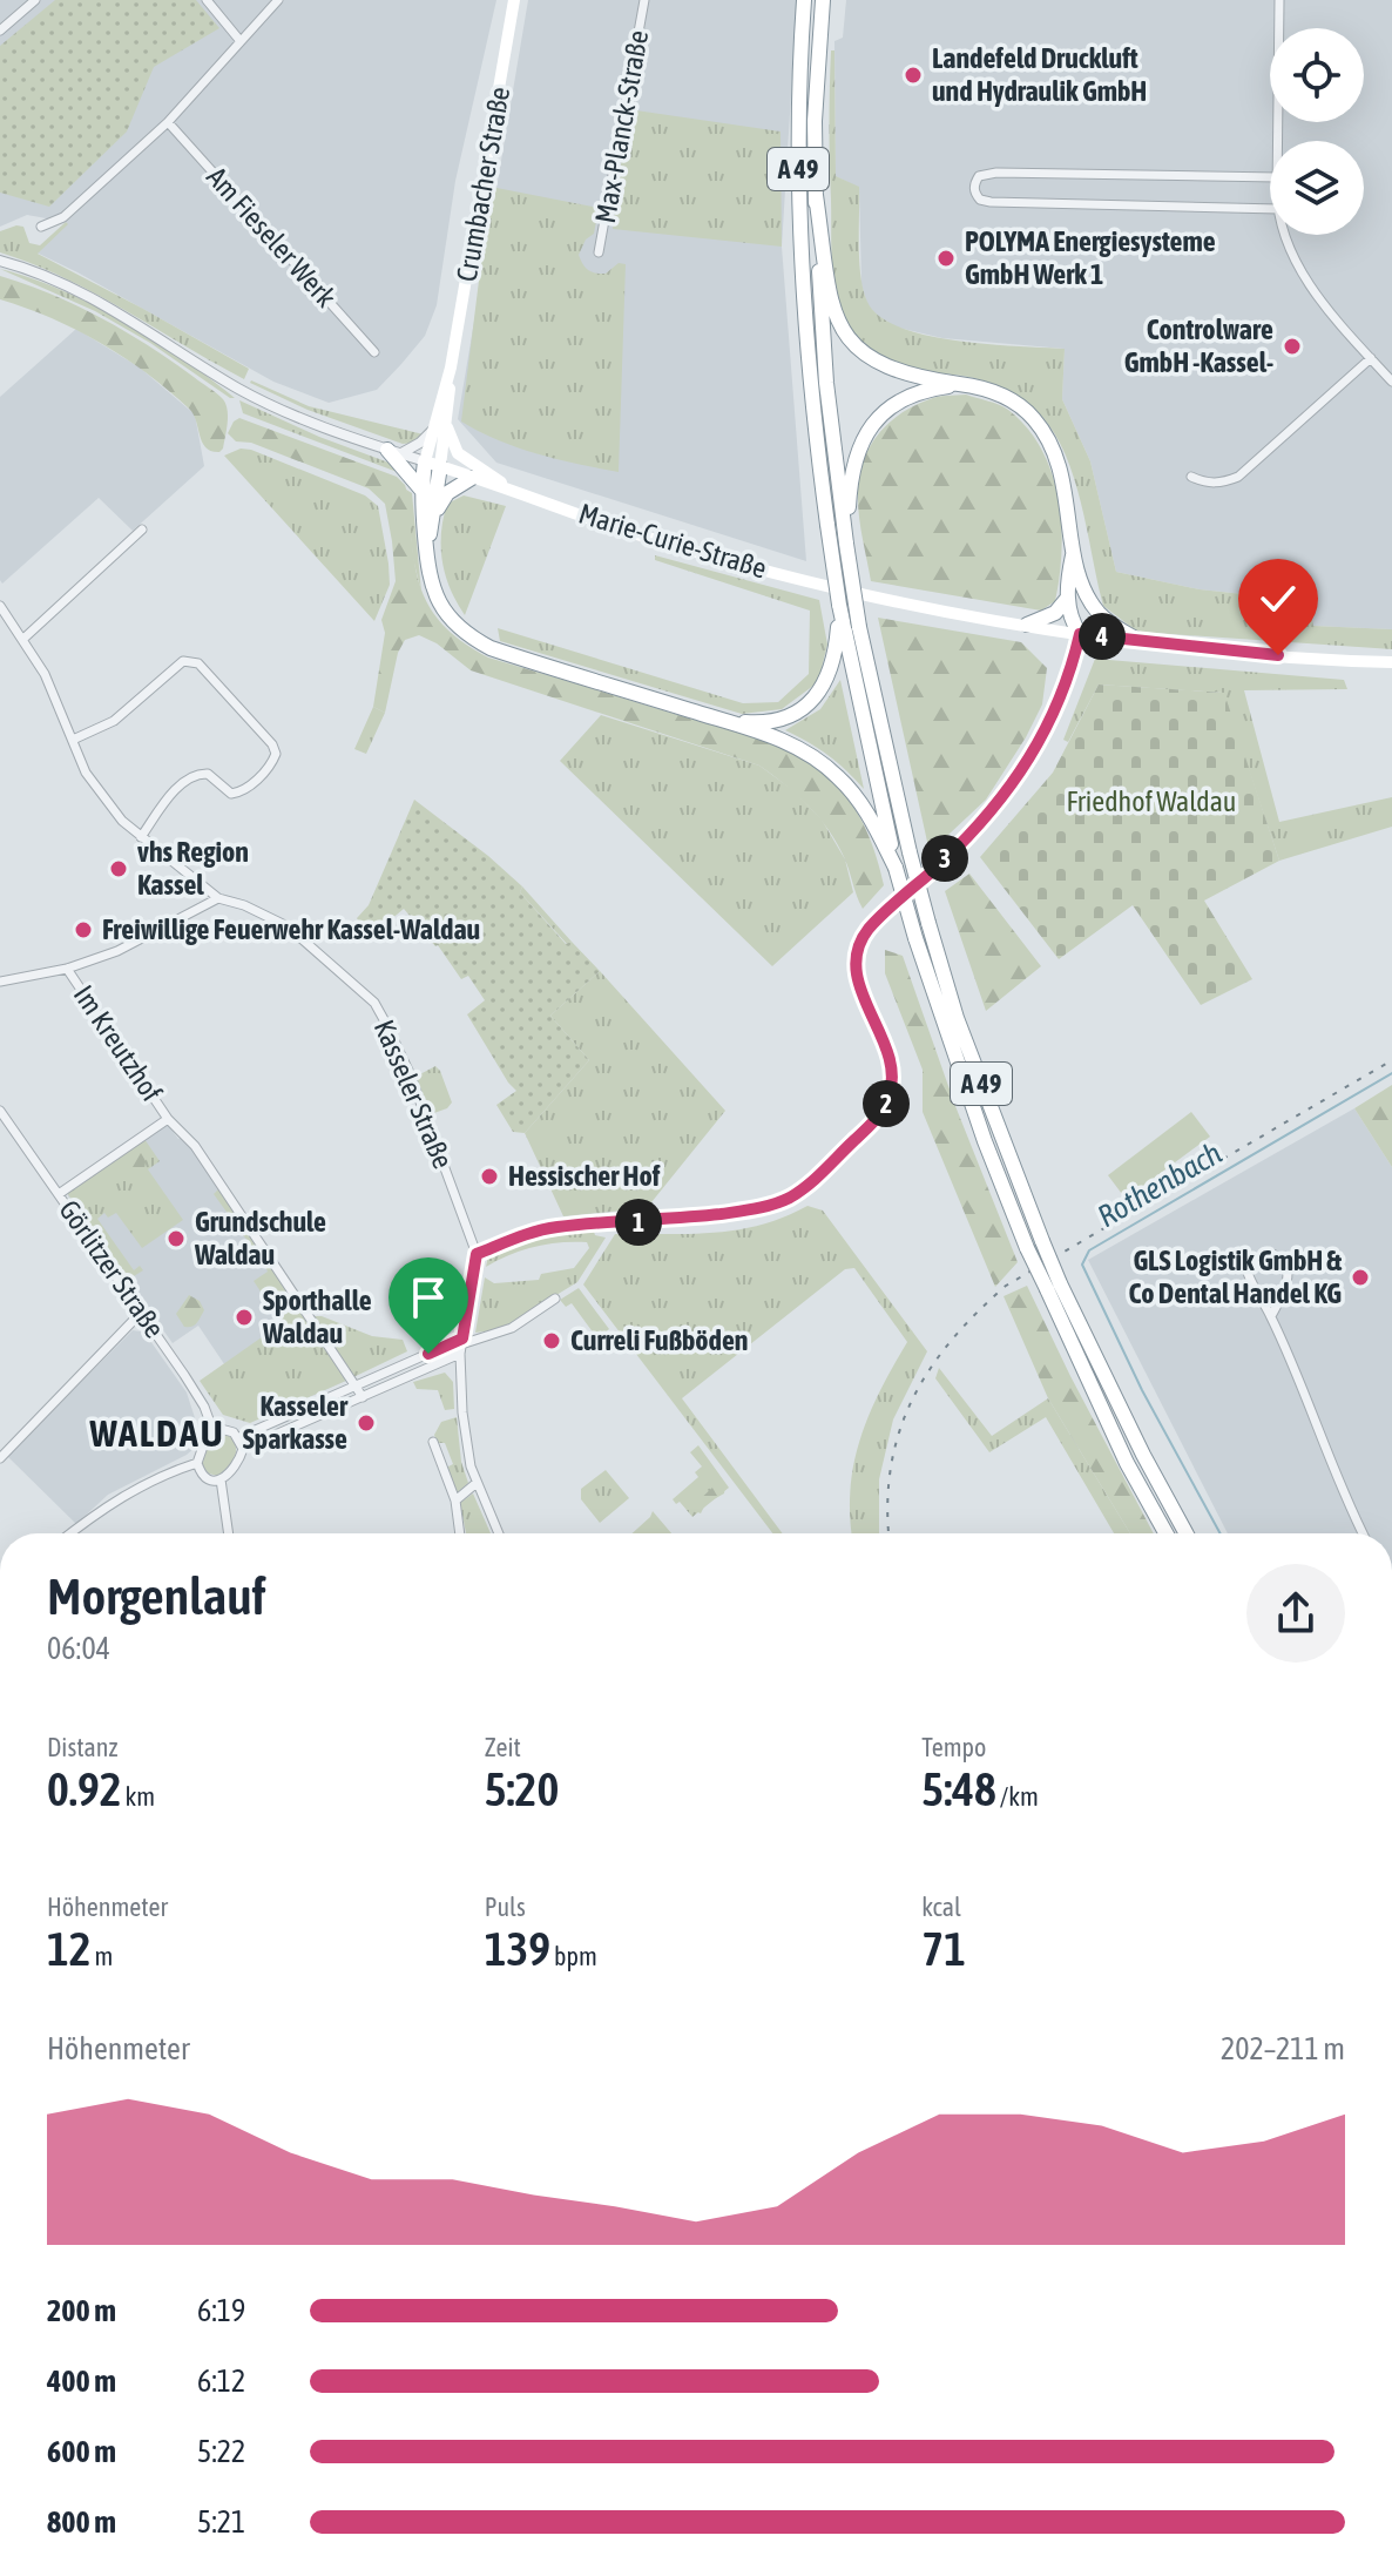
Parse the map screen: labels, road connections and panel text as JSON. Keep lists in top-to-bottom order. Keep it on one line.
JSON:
{"streets":{"highway":["A 49"],"main road":["Crumbacher Straße","Marie-Curie-Straße"],"street":["Max-Planck-Straße","Am Fieseler Werk","Im Kreutzhof","Kasseler Straße","Görlitzer Straße"]},"crossings":[["Crumbacher Straße","Marie-Curie-Straße"],["Im Kreutzhof","Görlitzer Straße"]],"districts":["WALDAU"],"water":["Rothenbach"],"parks":["Friedhof Waldau"],"places":["Landefeld Druckluft und Hydraulik GmbH","POLYMA Energiesysteme GmbH Werk 1","Controlware GmbH -Kassel-","vhs Region Kassel","Freiwillige Feuerwehr Kassel-Waldau","Hessischer Hof","Grundschule Waldau","GLS Logistik GmbH & Co Dental Handel KG","Sporthalle Waldau","Curreli Fußböden","Kasseler Sparkasse"],"page":{"pins":["4","3","2","1"],"heading":["Morgenlauf","06:04"],"stats":[["Distanz","0.92 km"],["Zeit","5:20"],["Tempo","5:48 /km"],["Höhenmeter","12 m"],["Puls","139 bpm"],["kcal","71"]],"chart":["Höhenmeter","202–211 m"],"list":[{"name":"200 m","note":"6:19"},{"name":"400 m","note":"6:12"},{"name":"600 m","note":"5:22"},{"name":"800 m","note":"5:21"}]}}
